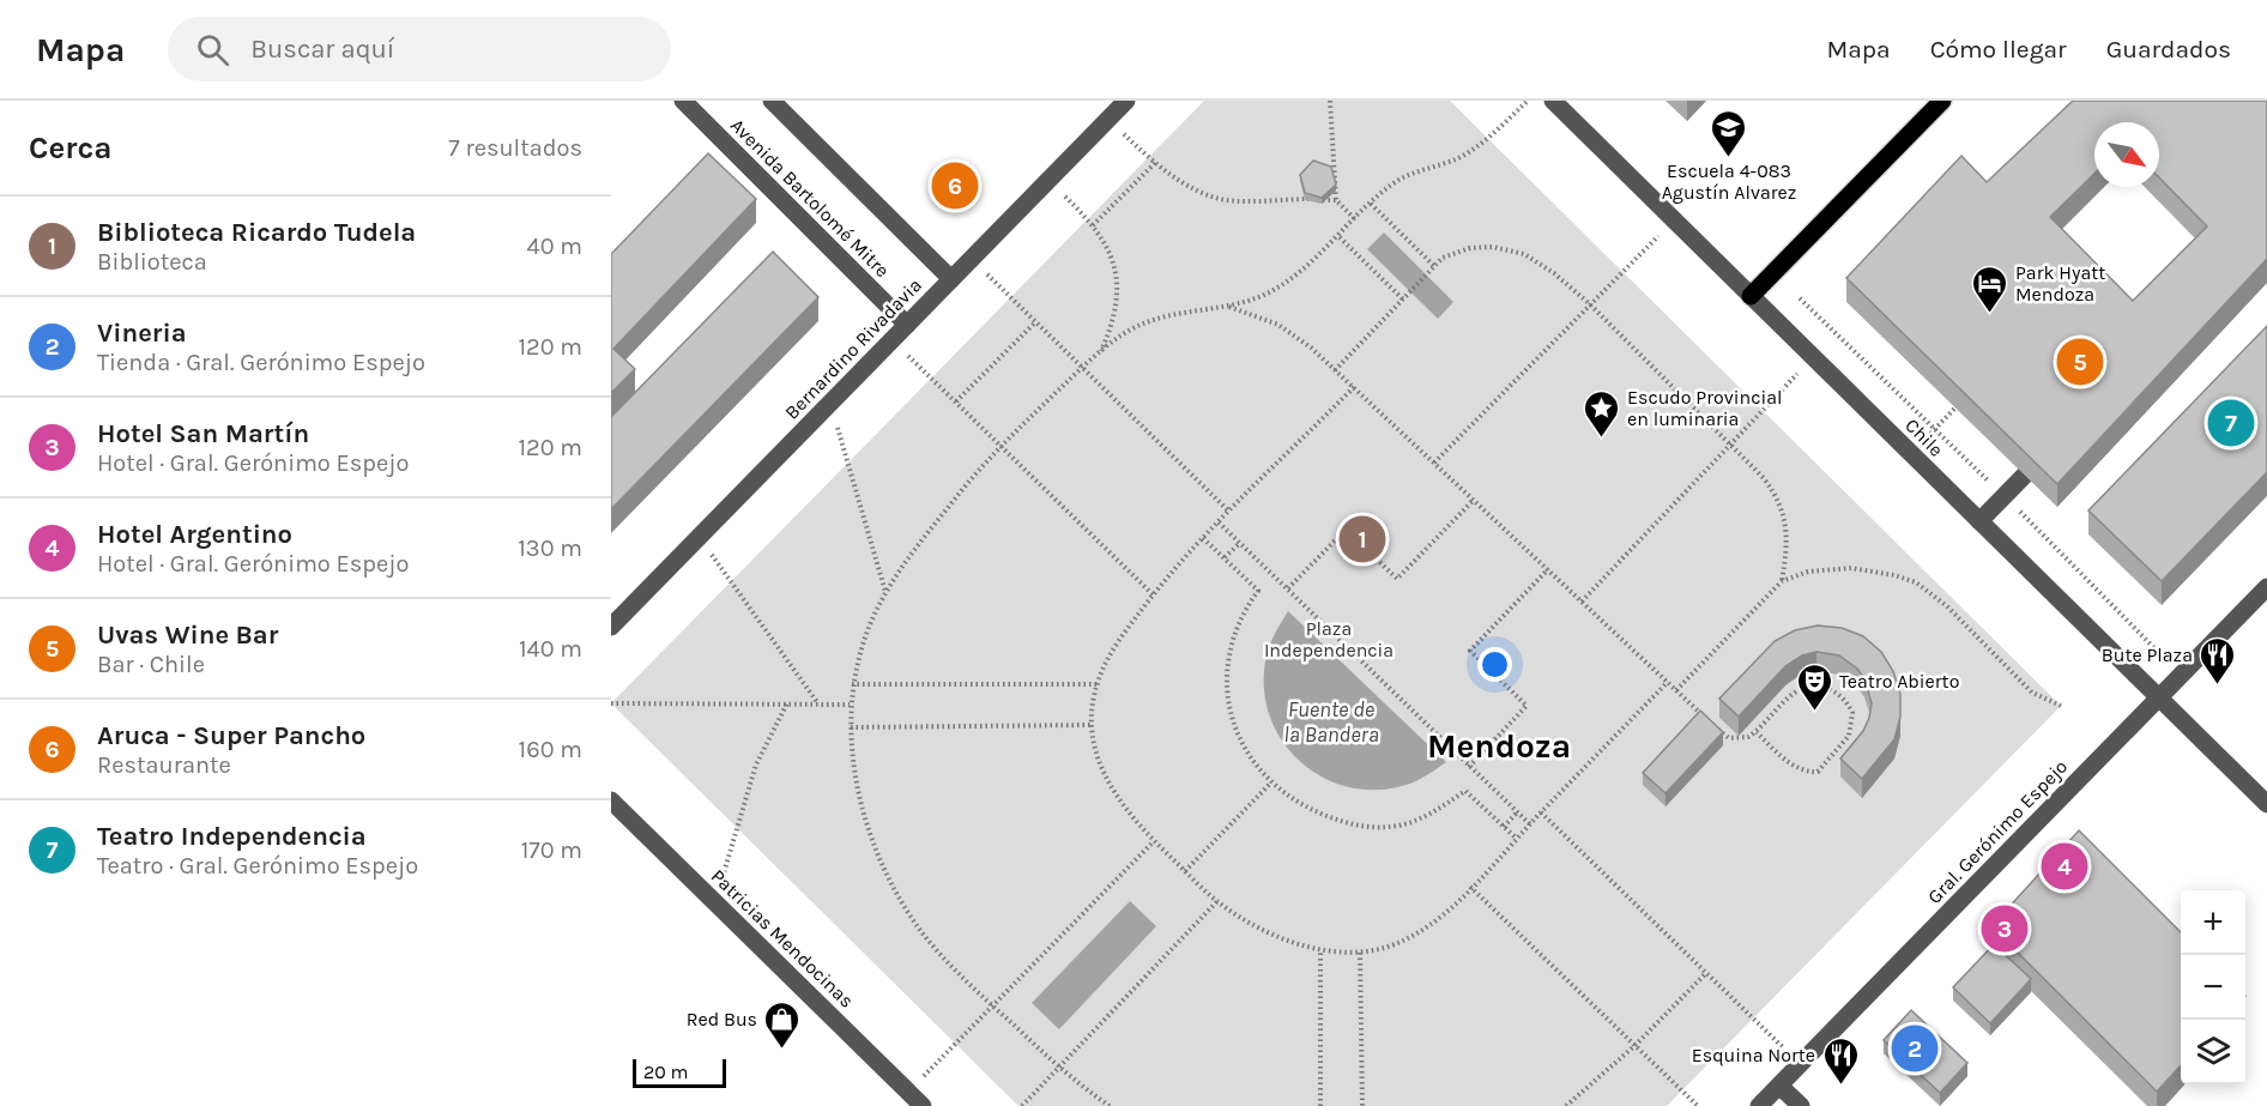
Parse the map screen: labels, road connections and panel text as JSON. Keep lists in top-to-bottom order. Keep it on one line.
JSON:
{"streets":{"street":["Avenida Bartolomé Mitre","Bernardino Rivadavia","Chile","Gral. Gerónimo Espejo","Patricias Mendocinas"]},"crossings":[["Avenida Bartolomé Mitre","Bernardino Rivadavia"],["Chile","Gral. Gerónimo Espejo"]],"districts":["Mendoza"],"water":["Fuente de la Bandera"],"parks":["Plaza Independencia"],"places":{"school or university":["Escuela 4-083 Agustín Alvarez"],"hotel":["Park Hyatt Mendoza"],"place":["Escudo Provincial en luminaria"],"restaurant":["Bute Plaza","Esquina Norte"],"theatre":["Teatro Abierto"],"shop":["Red Bus"]},"scale_bar":"20 m","north":"bottom right","page":{"header":"Mapa","search":"Buscar aquí","nav":["Mapa","Cómo llegar","Guardados"],"heading":["Cerca","7 resultados"],"pins":["6","5","7","1","4","3","2"],"list":[{"mark":"1","name":"Biblioteca Ricardo Tudela","note":"Biblioteca","value":"40 m"},{"mark":"2","name":"Vineria","note":"Tienda · Gral. Gerónimo Espejo","value":"120 m"},{"mark":"3","name":"Hotel San Martín","note":"Hotel · Gral. Gerónimo Espejo","value":"120 m"},{"mark":"4","name":"Hotel Argentino","note":"Hotel · Gral. Gerónimo Espejo","value":"130 m"},{"mark":"5","name":"Uvas Wine Bar","note":"Bar · Chile","value":"140 m"},{"mark":"6","name":"Aruca - Super Pancho","note":"Restaurante","value":"160 m"},{"mark":"7","name":"Teatro Independencia","note":"Teatro · Gral. Gerónimo Espejo","value":"170 m"}],"map_buttons":["+","−"],"scale":"20 m"}}
